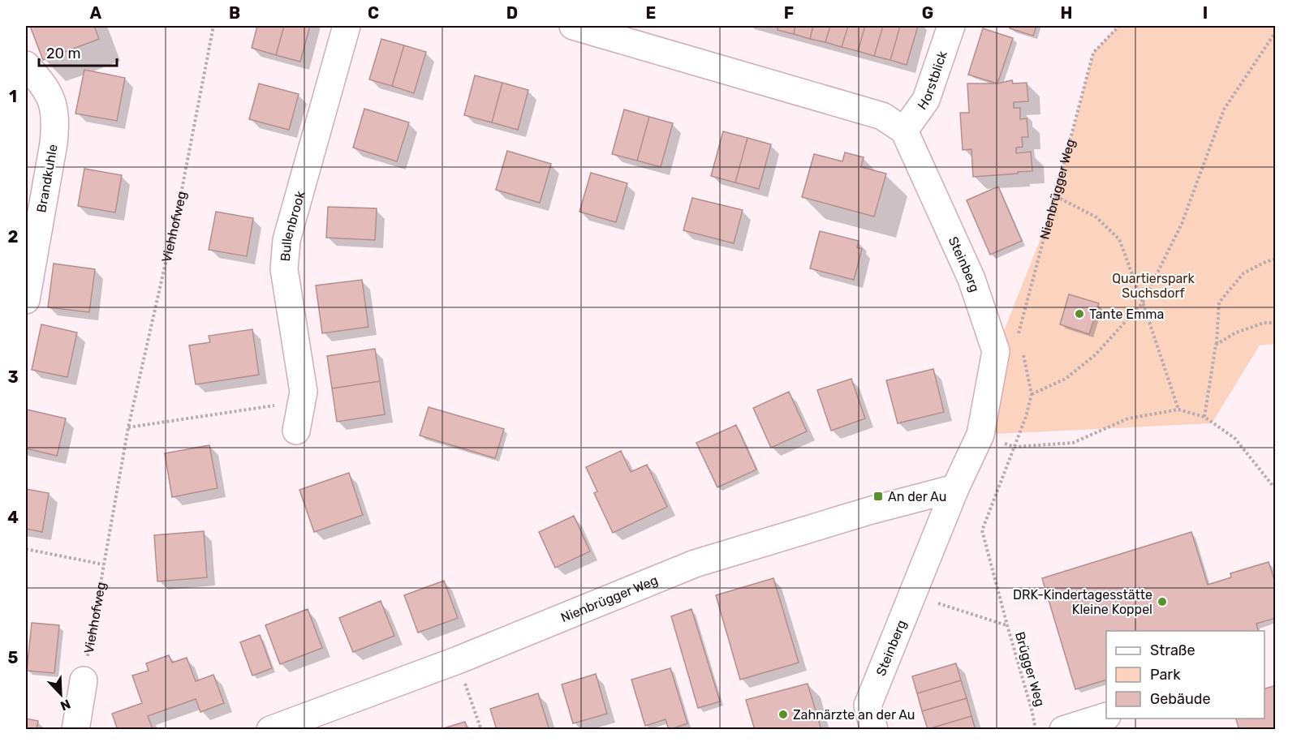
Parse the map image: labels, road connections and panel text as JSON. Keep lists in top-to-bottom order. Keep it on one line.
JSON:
{"streets":{"street":["Horstblick","Brandkuhle","Nienbrügger Weg","Bullenbrook","Steinberg"],"path":["Viehhofweg","Brügger Weg"]},"crossings":[["Horstblick","Steinberg"],["Nienbrügger Weg","Steinberg"]],"parks":["Quartierspark Suchsdorf"],"places":{"other":["Tante Emma","DRK-Kindertagesstätte Kleine Koppel","Zahnärzte an der Au"],"transit":["An der Au"]},"legend":["Straße","Park","Gebäude"],"scale_bar":"20 m","north":"bottom right","grid":{"columns":["A","B","C","D","E","F","G","H","I"],"rows":["1","2","3","4","5"]}}
